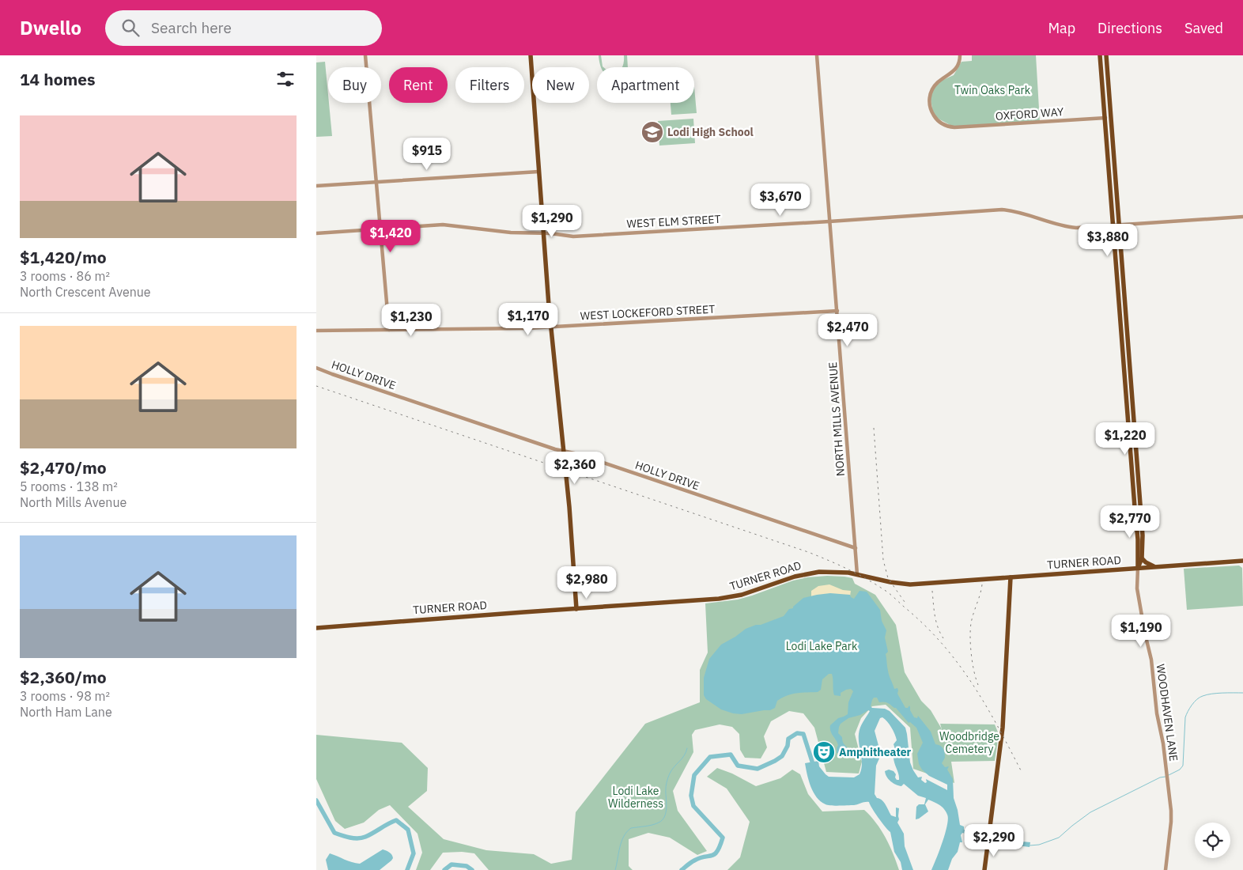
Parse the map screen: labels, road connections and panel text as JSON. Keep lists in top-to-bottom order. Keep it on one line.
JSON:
{"streets":{"main road":["TURNER ROAD"],"street":["OXFORD WAY","WEST ELM STREET","WEST LOCKEFORD STREET","HOLLY DRIVE","NORTH MILLS AVENUE","WOODHAVEN LANE"]},"crossings":[["WEST ELM STREET","NORTH MILLS AVENUE"],["WEST LOCKEFORD STREET","NORTH MILLS AVENUE"],["HOLLY DRIVE","NORTH MILLS AVENUE"],["NORTH MILLS AVENUE","TURNER ROAD"],["TURNER ROAD","WOODHAVEN LANE"]],"parks":["Twin Oaks Park","Lodi Lake Park","Woodbridge Cemetery","Lodi Lake Wilderness"],"places":{"school or university":["Lodi High School"],"theatre":["Amphitheater"]},"page":{"header":"Dwello","search":"Search here","nav":["Map","Directions","Saved"],"heading":"14 homes","chip":["Buy","Rent","Filters","New","Apartment"],"list":[{"name":"$1,420/mo","note":"3 rooms · 86 m² · North Crescent Avenue"},{"name":"$2,470/mo","note":"5 rooms · 138 m² · North Mills Avenue"},{"name":"$2,360/mo","note":"3 rooms · 98 m² · North Ham Lane"}],"price":["$915","$3,670","$1,290","$1,420","$3,880","$1,170","$1,230","$2,470","$1,220","$2,360","$2,770","$2,980","$1,190","$2,290"]}}
